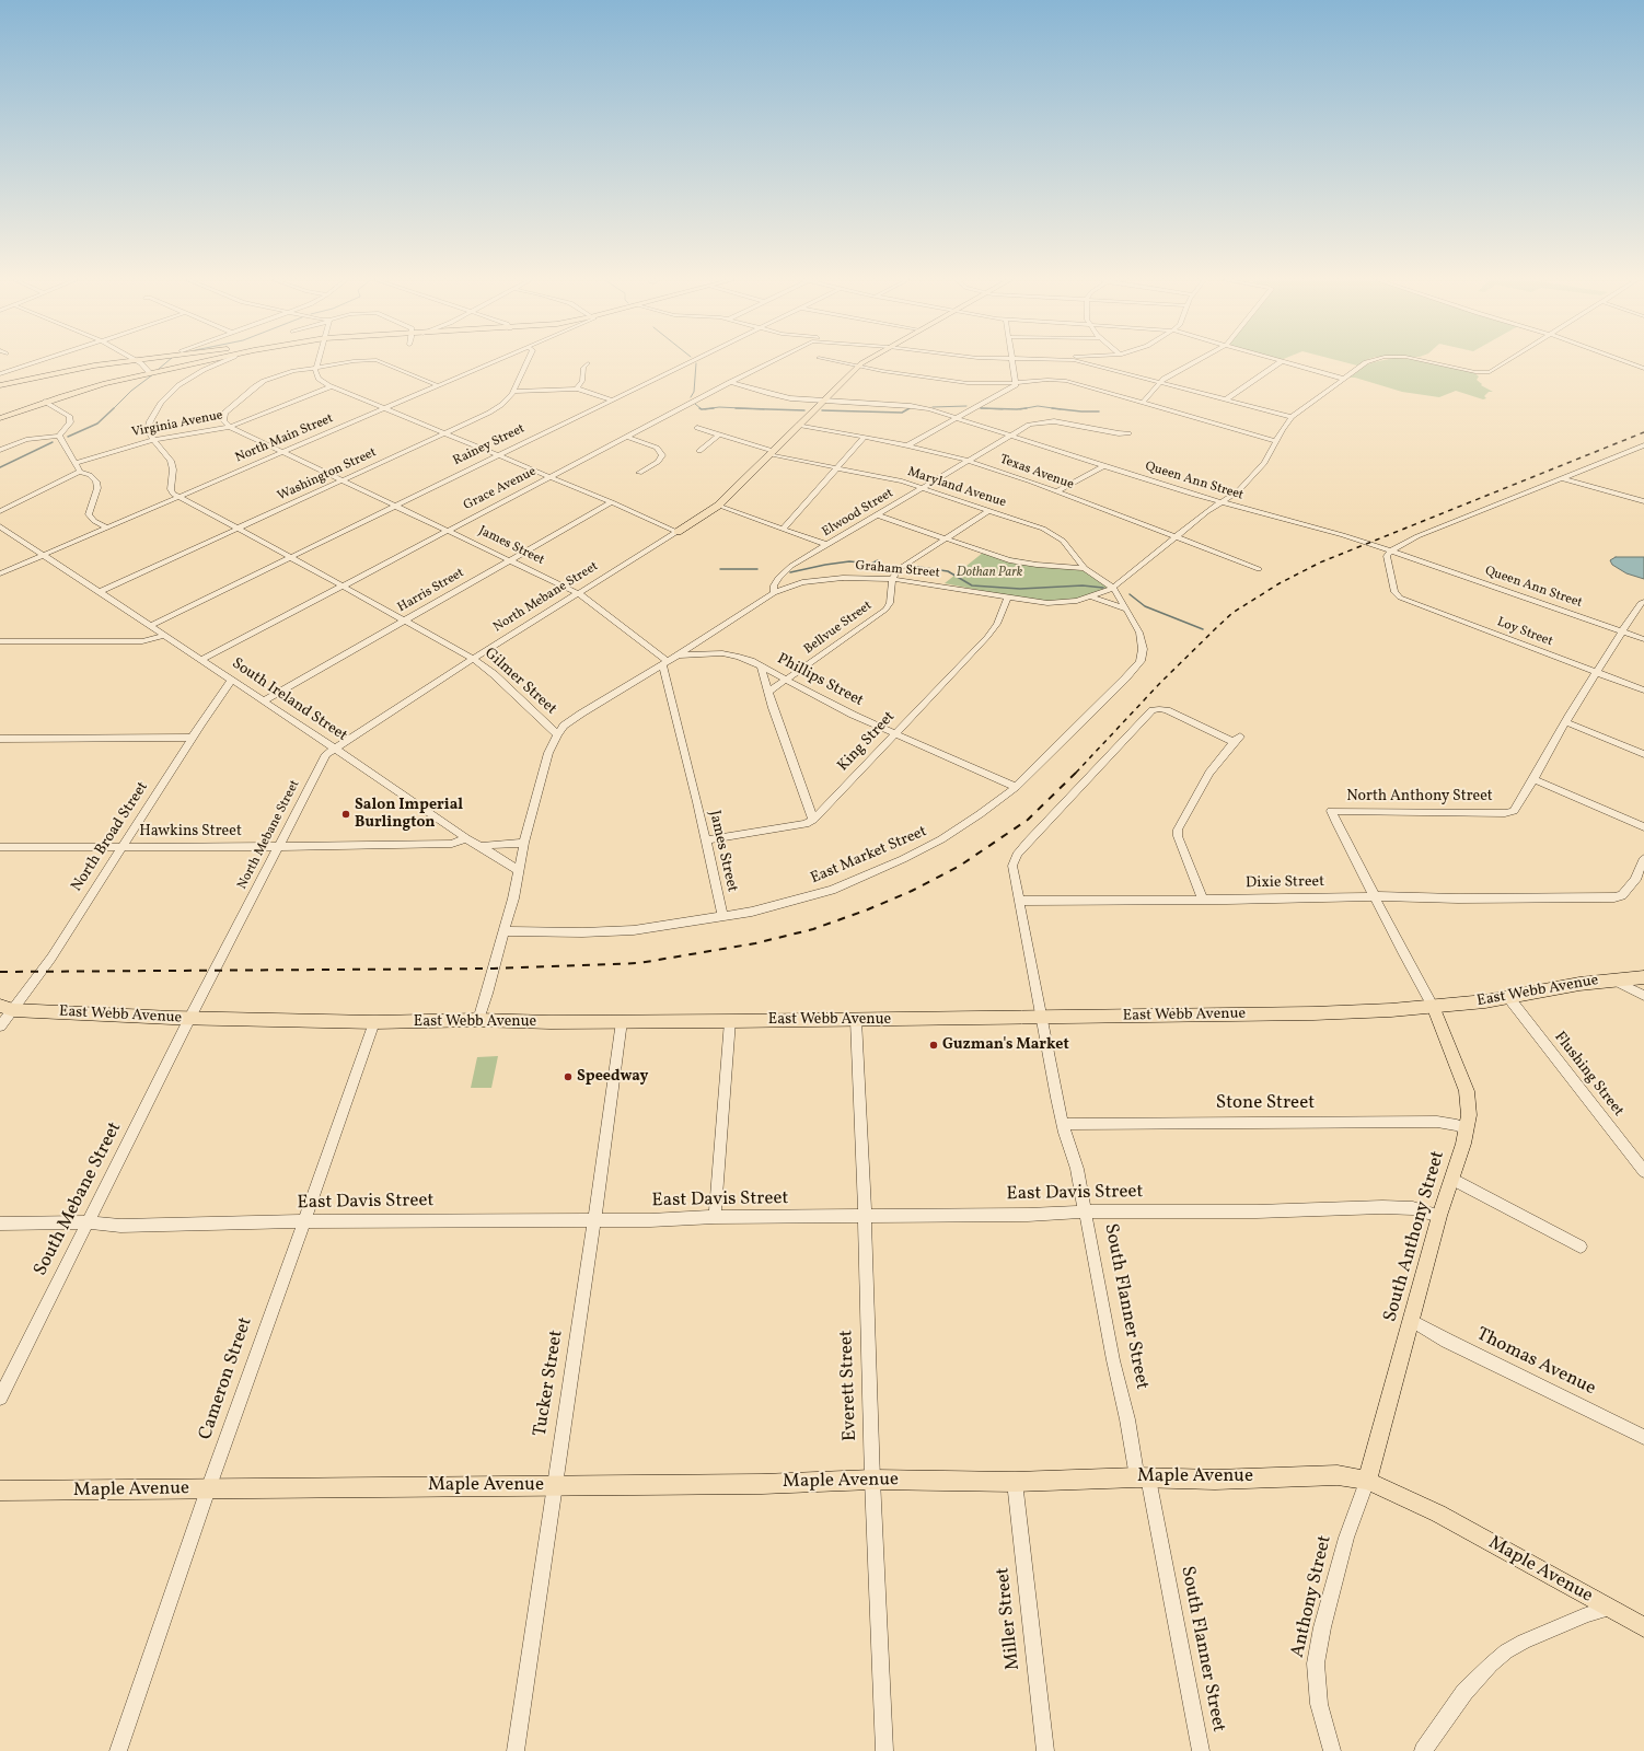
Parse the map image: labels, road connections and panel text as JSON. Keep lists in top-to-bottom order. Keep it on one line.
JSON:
{"streets":{"highway":["East Webb Avenue"],"main road":["North Mebane Street","South Anthony Street","Maple Avenue"],"street":["Virginia Avenue","North Main Street","Rainey Street","Texas Avenue","Washington Street","Queen Ann Street","Maryland Avenue","Grace Avenue","Elwood Street","James Street","Graham Street","Harris Street","Bellvue Street","Loy Street","Phillips Street","Gilmer Street","South Ireland Street","King Street","North Anthony Street","Hawkins Street","North Broad Street","East Market Street","Dixie Street","Flushing Street","Stone Street","East Davis Street","South Mebane Street","South Flanner Street","Thomas Avenue","Cameron Street","Tucker Street","Everett Street","Anthony Street","Miller Street"]},"crossings":[["Virginia Avenue","James Street"],["North Main Street","James Street"],["North Main Street","Gilmer Street"],["North Main Street","South Ireland Street"],["Rainey Street","James Street"],["Rainey Street","Gilmer Street"],["Rainey Street","South Ireland Street"],["Texas Avenue","Elwood Street"],["Texas Avenue","Graham Street"],["Texas Avenue","North Mebane Street"],["Washington Street","James Street"],["Washington Street","Gilmer Street"],["Washington Street","South Ireland Street"],["Queen Ann Street","Grace Avenue"],["Queen Ann Street","Elwood Street"],["Queen Ann Street","Graham Street"],["Queen Ann Street","North Mebane Street"],["Queen Ann Street","Loy Street"],["Maryland Avenue","Elwood Street"],["Maryland Avenue","Graham Street"],["Maryland Avenue","North Mebane Street"],["Maryland Avenue","East Market Street"],["Grace Avenue","James Street"],["Grace Avenue","Gilmer Street"],["Grace Avenue","South Ireland Street"],["Elwood Street","Graham Street"],["James Street","Graham Street"],["James Street","Harris Street"],["James Street","North Mebane Street"],["James Street","East Market Street"],["Graham Street","Bellvue Street"],["Graham Street","Phillips Street"],["Graham Street","Gilmer Street"],["Graham Street","King Street"],["Graham Street","East Market Street"],["Harris Street","Gilmer Street"],["Harris Street","South Ireland Street"],["North Mebane Street","Gilmer Street"],["North Mebane Street","South Ireland Street"],["North Mebane Street","Hawkins Street"],["North Mebane Street","East Webb Avenue"],["North Mebane Street","South Mebane Street"],["Bellvue Street","Phillips Street"],["Loy Street","North Anthony Street"],["Phillips Street","King Street"],["Phillips Street","East Market Street"],["Gilmer Street","South Ireland Street"],["Gilmer Street","East Market Street"],["Gilmer Street","East Webb Avenue"],["South Ireland Street","Hawkins Street"],["South Ireland Street","North Broad Street"],["North Anthony Street","Dixie Street"],["North Anthony Street","East Webb Avenue"],["North Anthony Street","South Anthony Street"],["Hawkins Street","North Broad Street"],["North Broad Street","East Webb Avenue"],["Dixie Street","South Flanner Street"],["East Webb Avenue","Flushing Street"],["East Webb Avenue","South Mebane Street"],["East Webb Avenue","South Anthony Street"],["East Webb Avenue","South Flanner Street"],["East Webb Avenue","Cameron Street"],["East Webb Avenue","Tucker Street"],["East Webb Avenue","Everett Street"],["Stone Street","South Anthony Street"],["Stone Street","South Flanner Street"],["East Davis Street","South Mebane Street"],["East Davis Street","South Anthony Street"],["East Davis Street","South Flanner Street"],["East Davis Street","Cameron Street"],["East Davis Street","Tucker Street"],["East Davis Street","Everett Street"],["South Anthony Street","Thomas Avenue"],["South Anthony Street","Maple Avenue"],["South Anthony Street","Anthony Street"],["South Flanner Street","Maple Avenue"],["Cameron Street","Maple Avenue"],["Tucker Street","Maple Avenue"],["Everett Street","Maple Avenue"],["Maple Avenue","Anthony Street"],["Maple Avenue","Miller Street"]],"parks":["Dothan Park"],"places":["Salon Imperial Burlington","Guzman's Market","Speedway"]}
